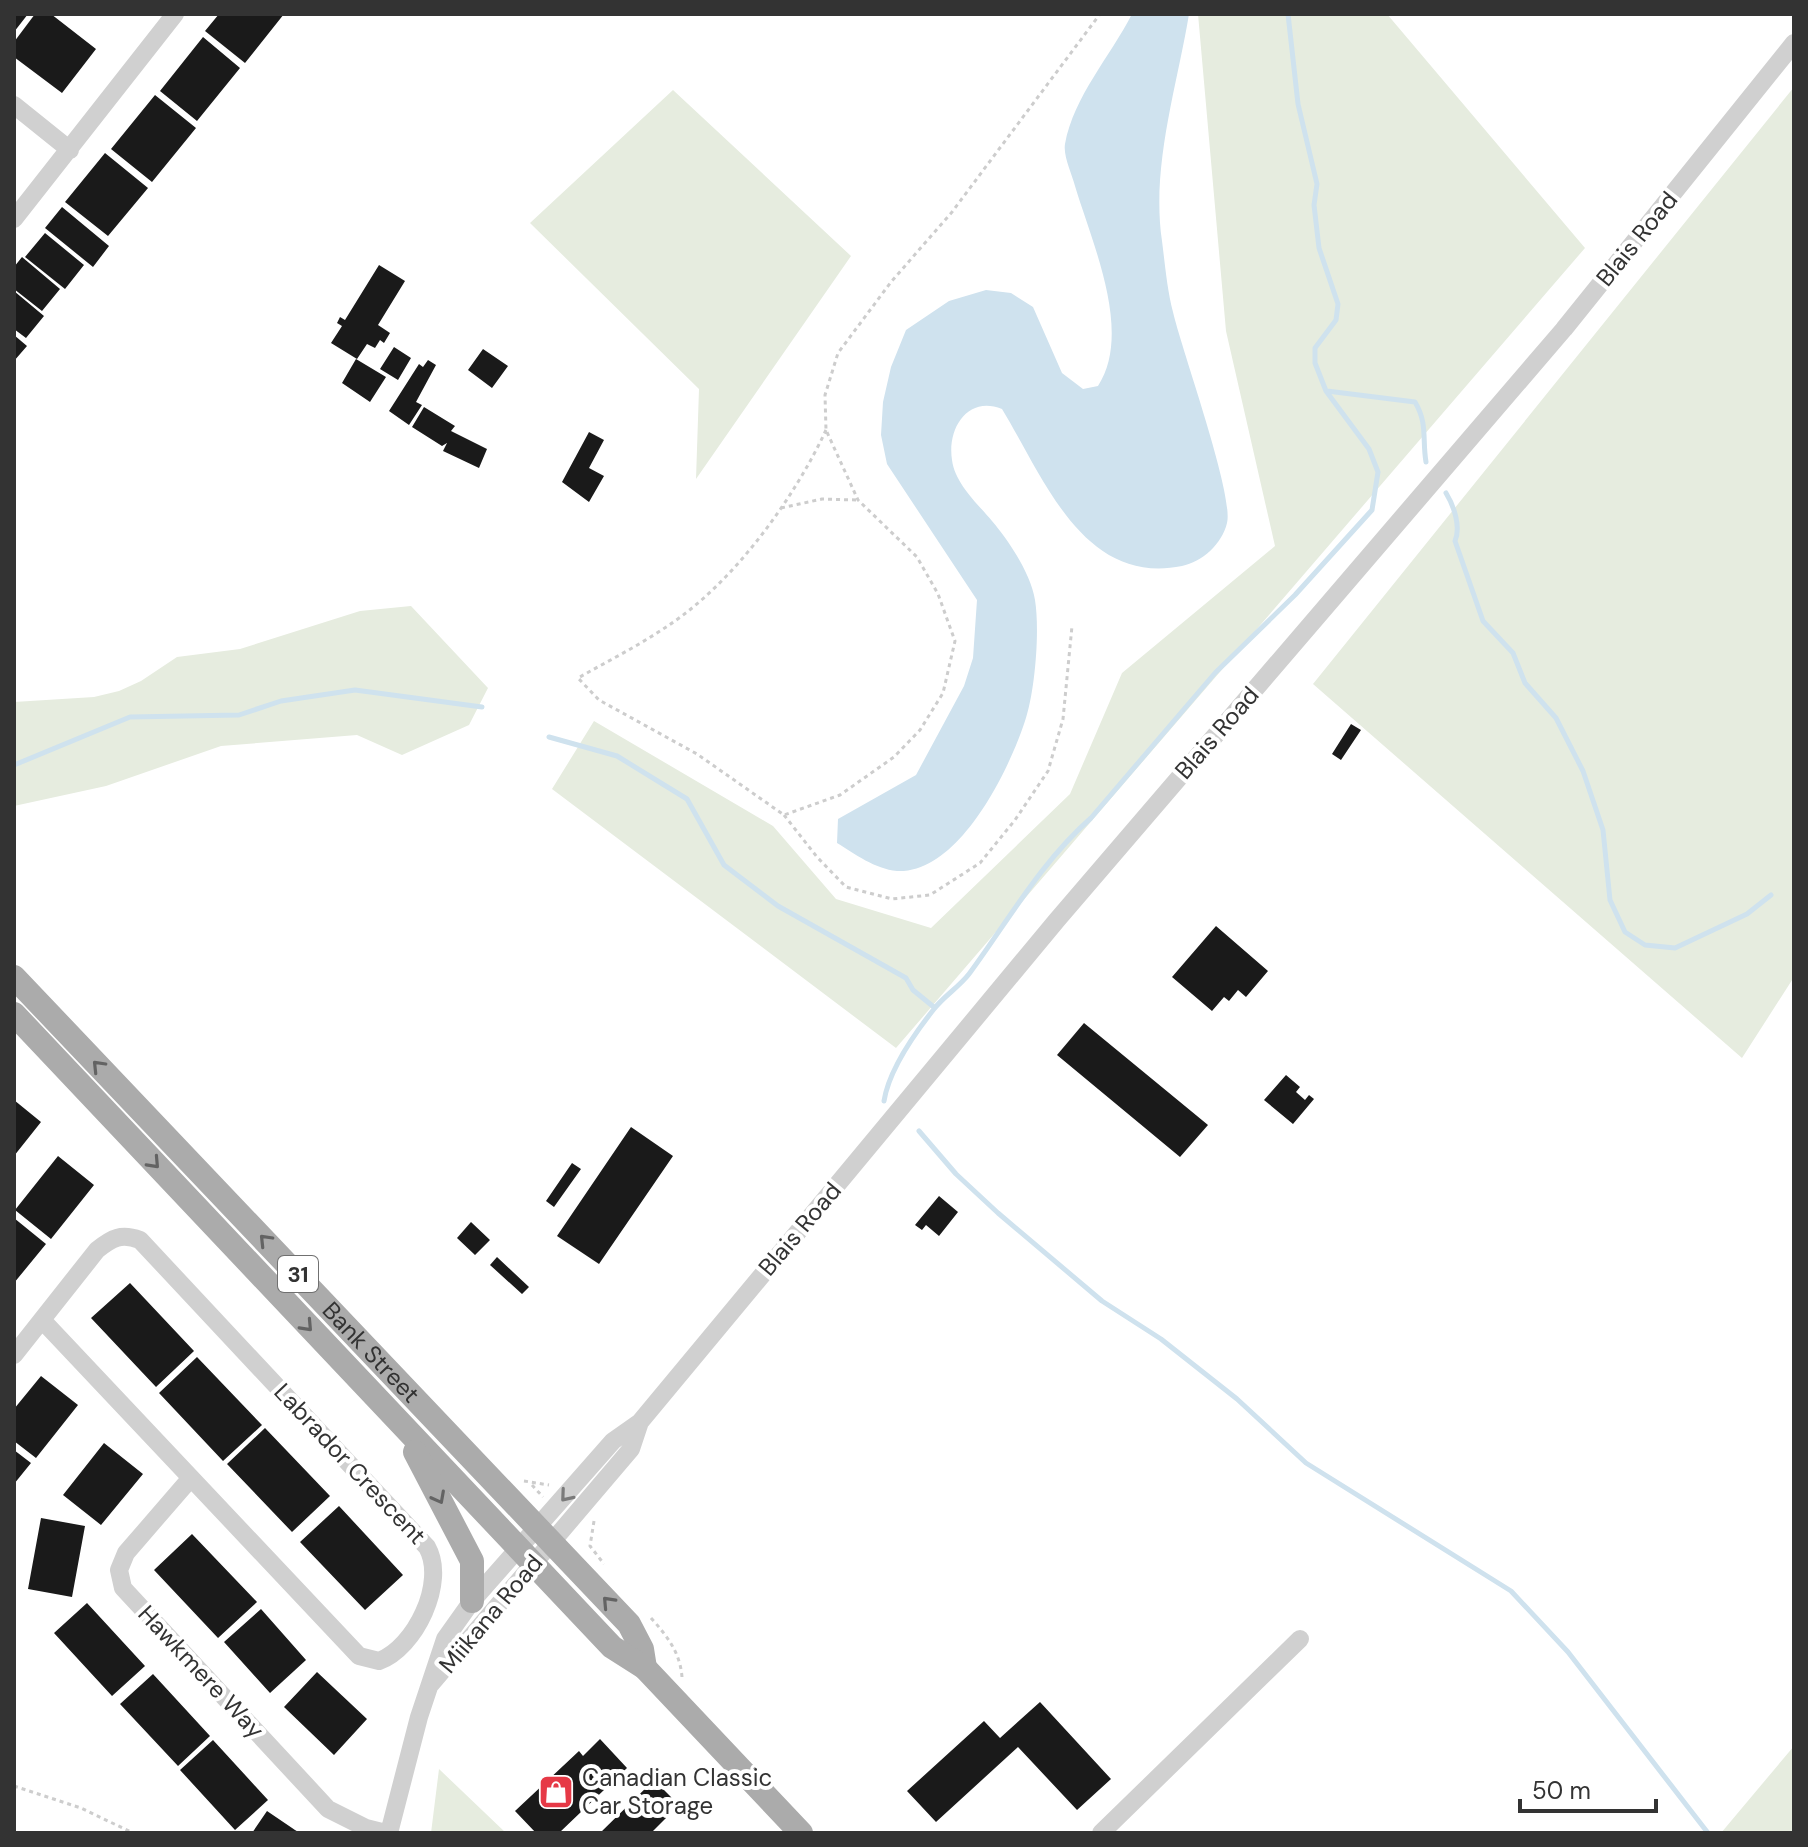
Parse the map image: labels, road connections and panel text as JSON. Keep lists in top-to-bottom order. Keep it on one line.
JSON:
{"streets":{"main road":["31","Bank Street"],"street":["Blais Road","Labrador Crescent","Miikana Road","Hawkmere Way"]},"crossings":[["Blais Road","Bank Street"],["Blais Road","Miikana Road"],["Bank Street","Miikana Road"],["Labrador Crescent","Hawkmere Way"],["Miikana Road","Hawkmere Way"]],"places":{"shop":["Canadian Classic Car Storage"]},"scale_bar":"50 m"}
